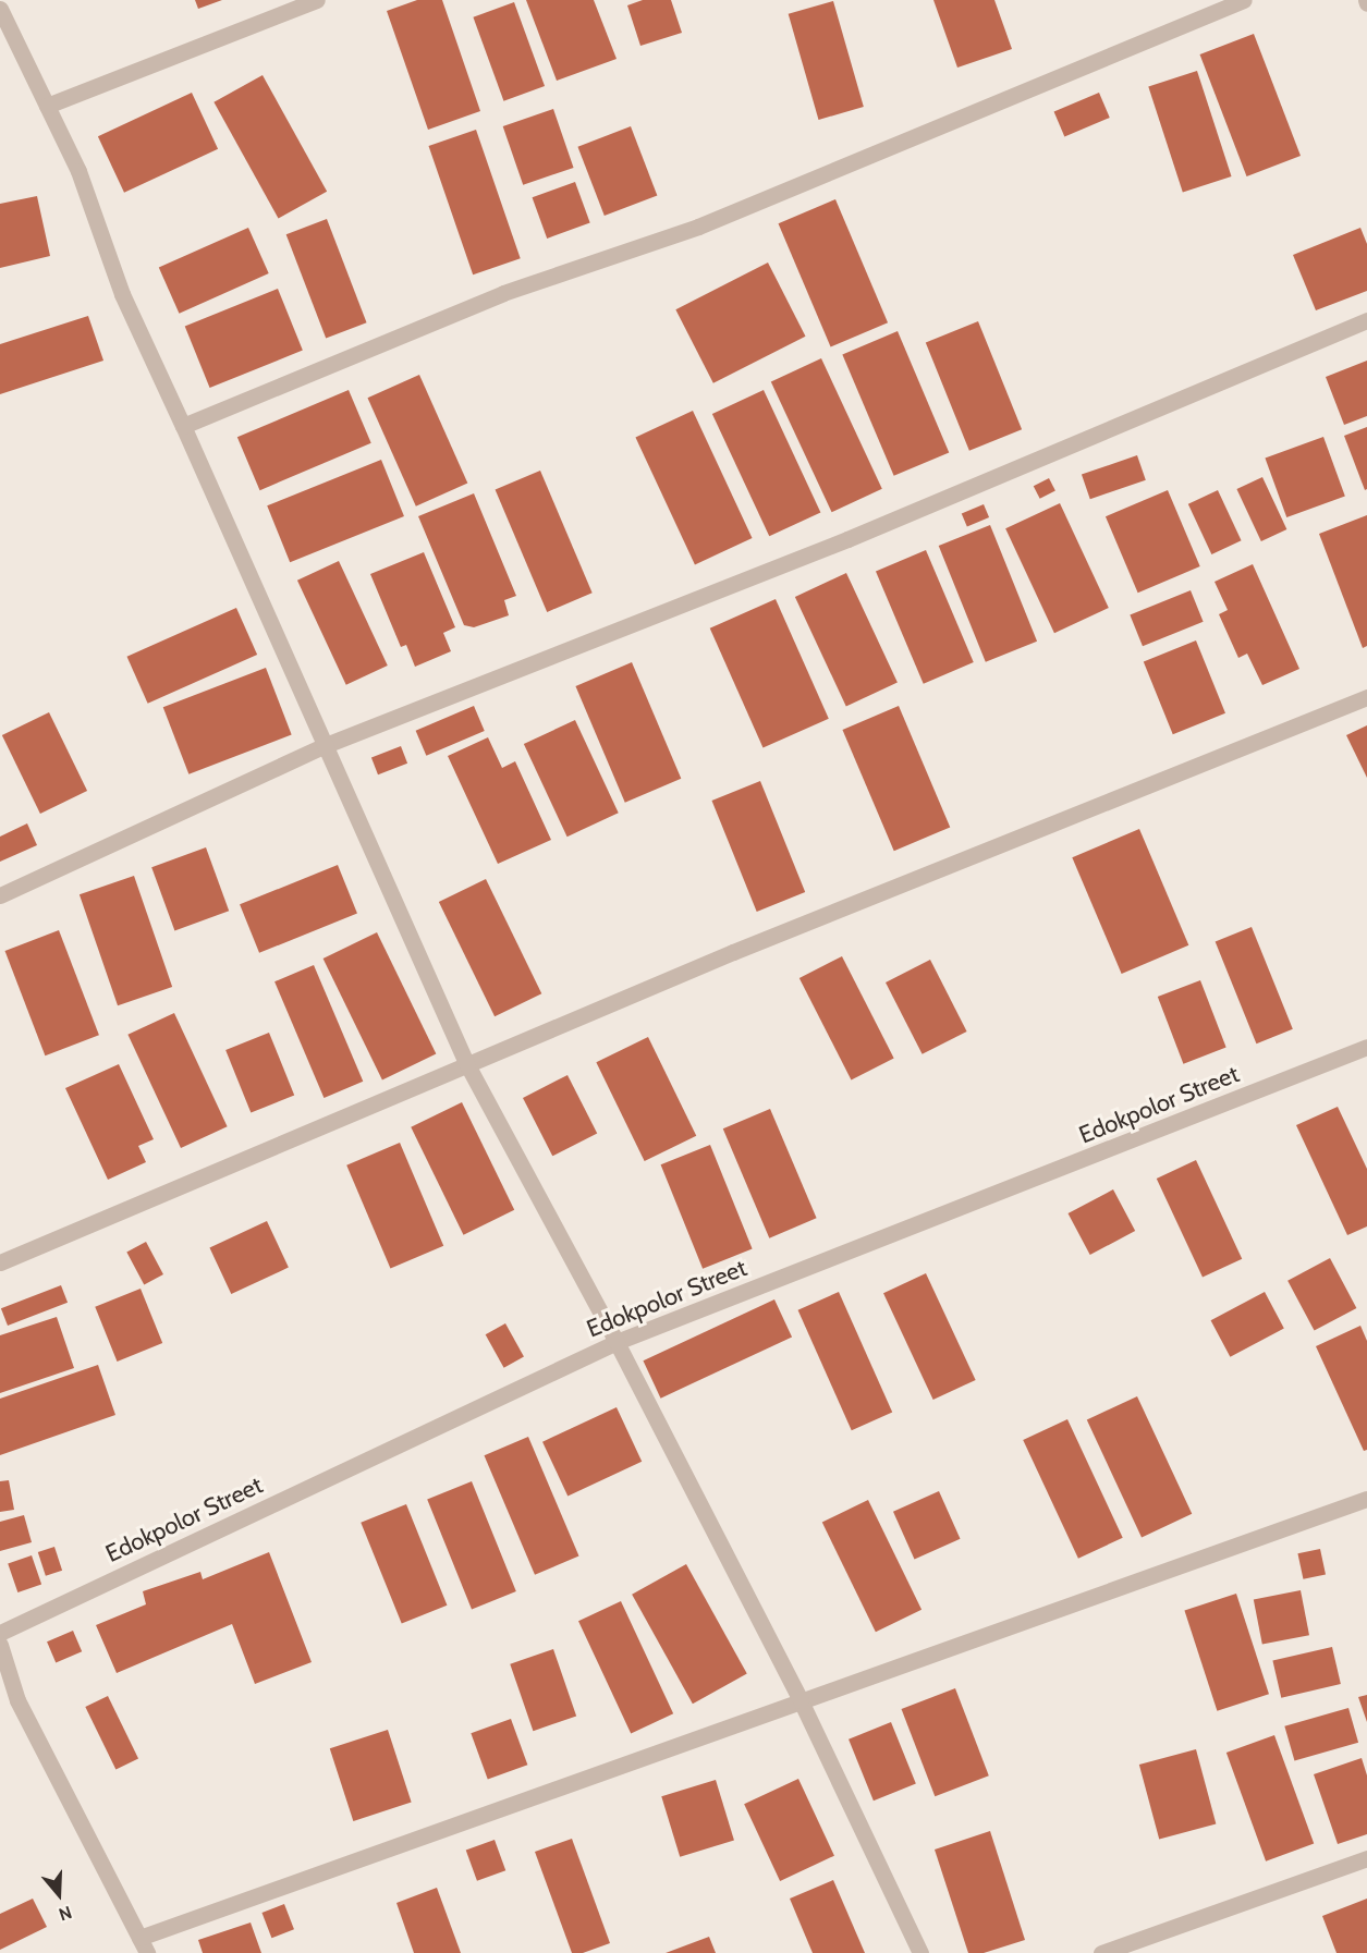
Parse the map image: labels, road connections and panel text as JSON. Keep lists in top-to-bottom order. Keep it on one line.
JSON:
{"streets":{"street":["Edokpolor Street"]},"north":"bottom"}
